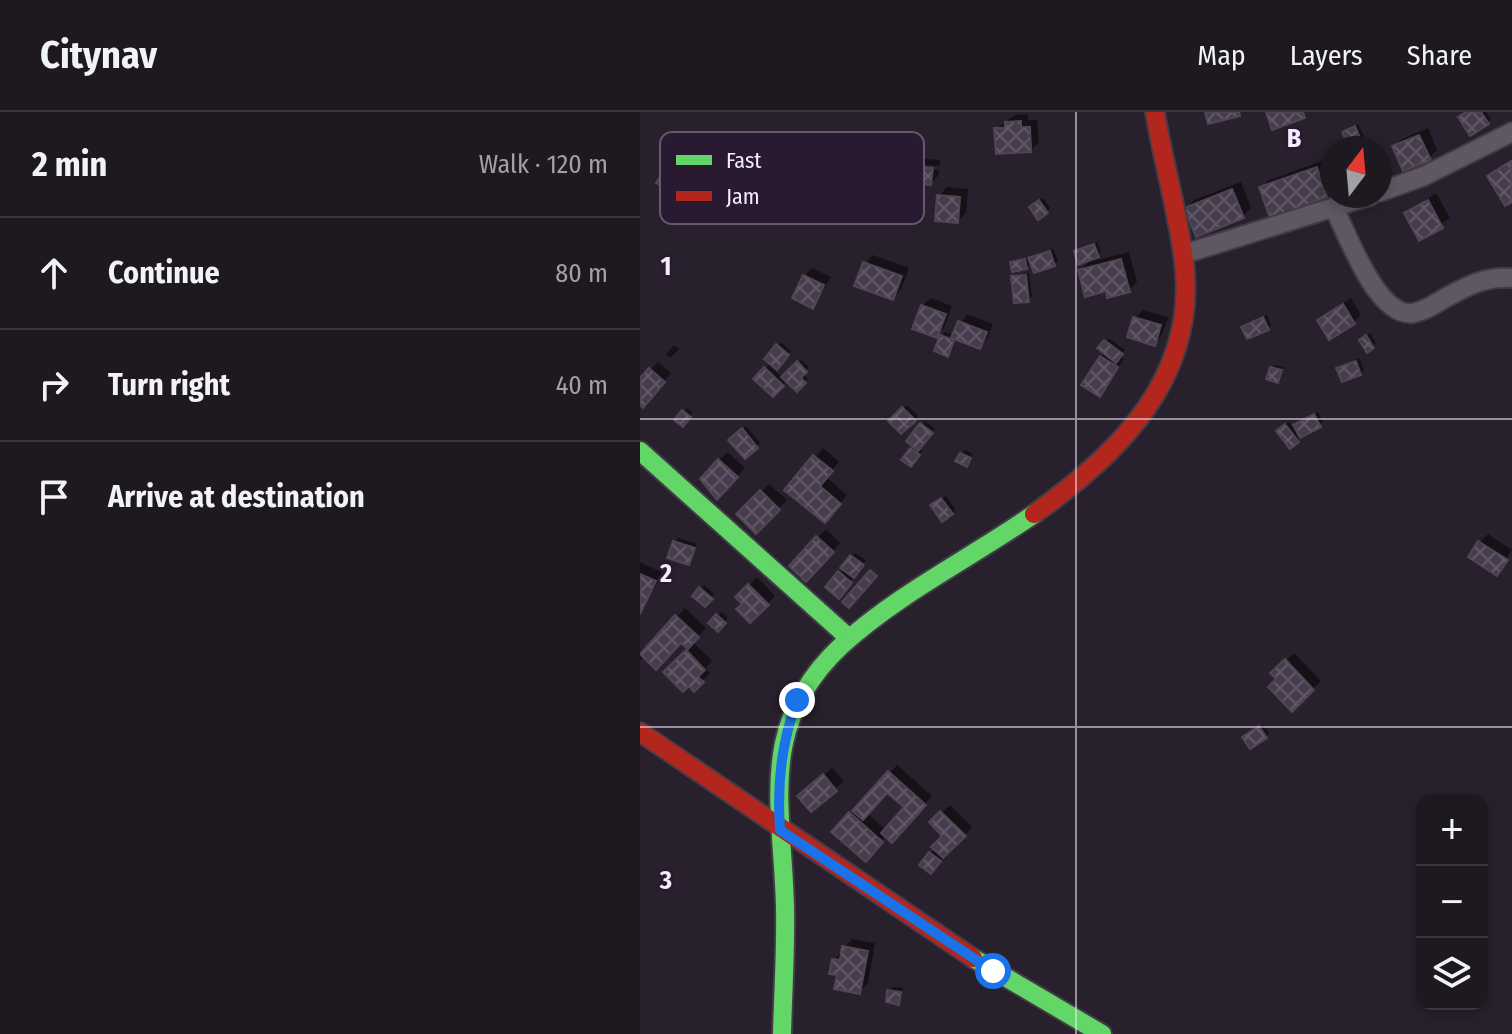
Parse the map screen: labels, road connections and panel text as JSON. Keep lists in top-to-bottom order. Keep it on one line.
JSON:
{"legend":["Fast","Jam"],"north":"top","page":{"header":"Citynav","nav":["Map","Layers","Share"],"heading":["2 min","Walk · 120 m"],"list":[["Continue","80 m"],["Turn right","40 m"],"Arrive at destination"],"map_buttons":["+","−"]},"grid":{"columns":["B"],"rows":["1","2","3"]}}
